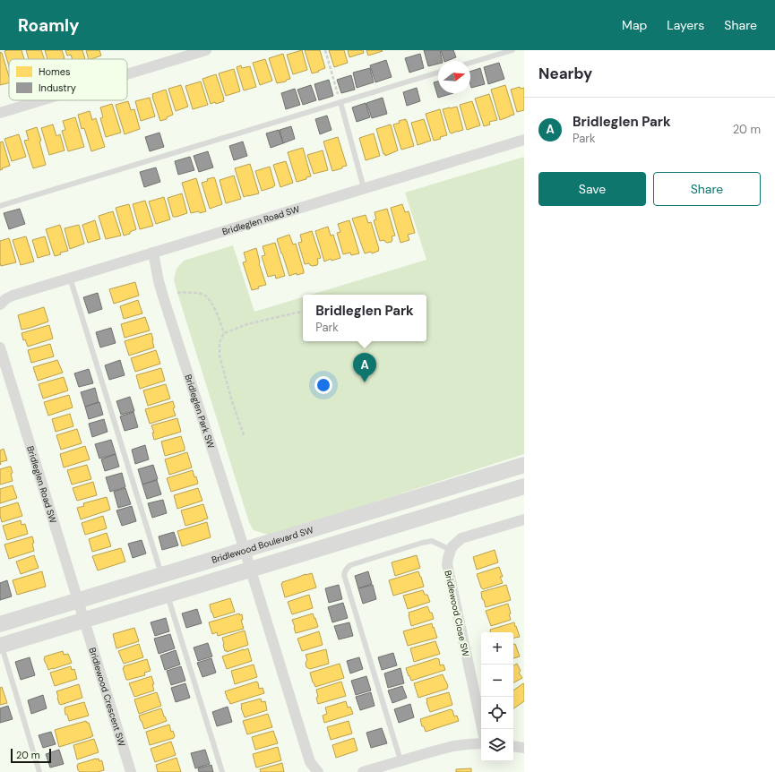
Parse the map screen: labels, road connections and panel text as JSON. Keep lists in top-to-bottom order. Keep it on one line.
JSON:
{"streets":{"street":["Bridleglen Road SW","Bridleglen Park SW","Bridlewood Boulevard SW","Bridlewood Close SW","Bridlewood Crescent SW"]},"crossings":[["Bridleglen Road SW","Bridleglen Park SW"],["Bridleglen Road SW","Bridlewood Boulevard SW"],["Bridleglen Road SW","Bridlewood Crescent SW"],["Bridleglen Park SW","Bridlewood Boulevard SW"]],"legend":["Homes","Industry"],"scale_bar":"20 m","north":"right","page":{"header":"Roamly","nav":["Map","Layers","Share"],"heading":"Nearby","list":[{"mark":"A","name":"Bridleglen Park","note":"Park","value":"20 m"}],"buttons":["Save","Share"],"popup":["Bridleglen Park","Park"],"pins":"A","map_buttons":["+","−"],"scale":"20 m"}}
